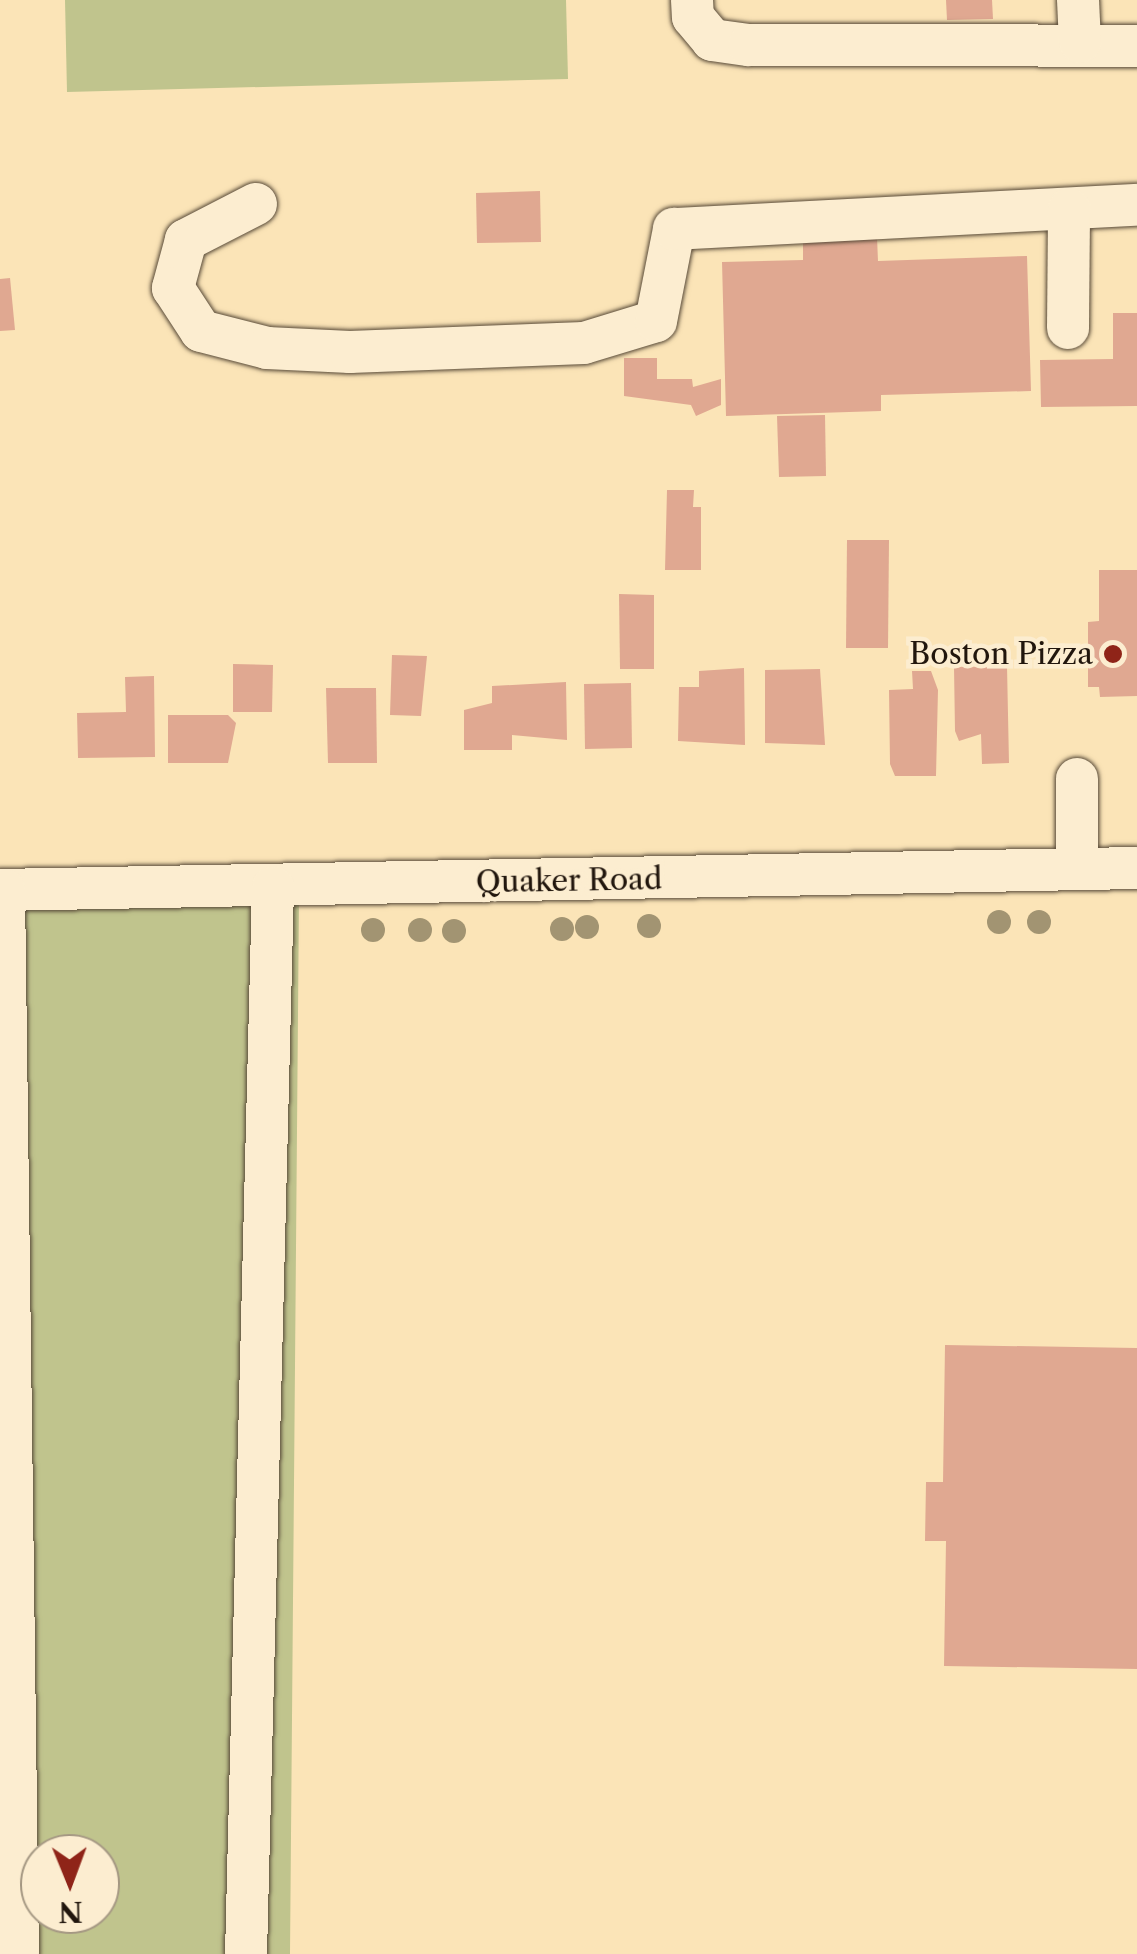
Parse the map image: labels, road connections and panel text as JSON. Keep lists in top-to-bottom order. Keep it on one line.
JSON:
{"streets":{"street":["Quaker Road"]},"places":["Boston Pizza"],"north":"bottom"}
